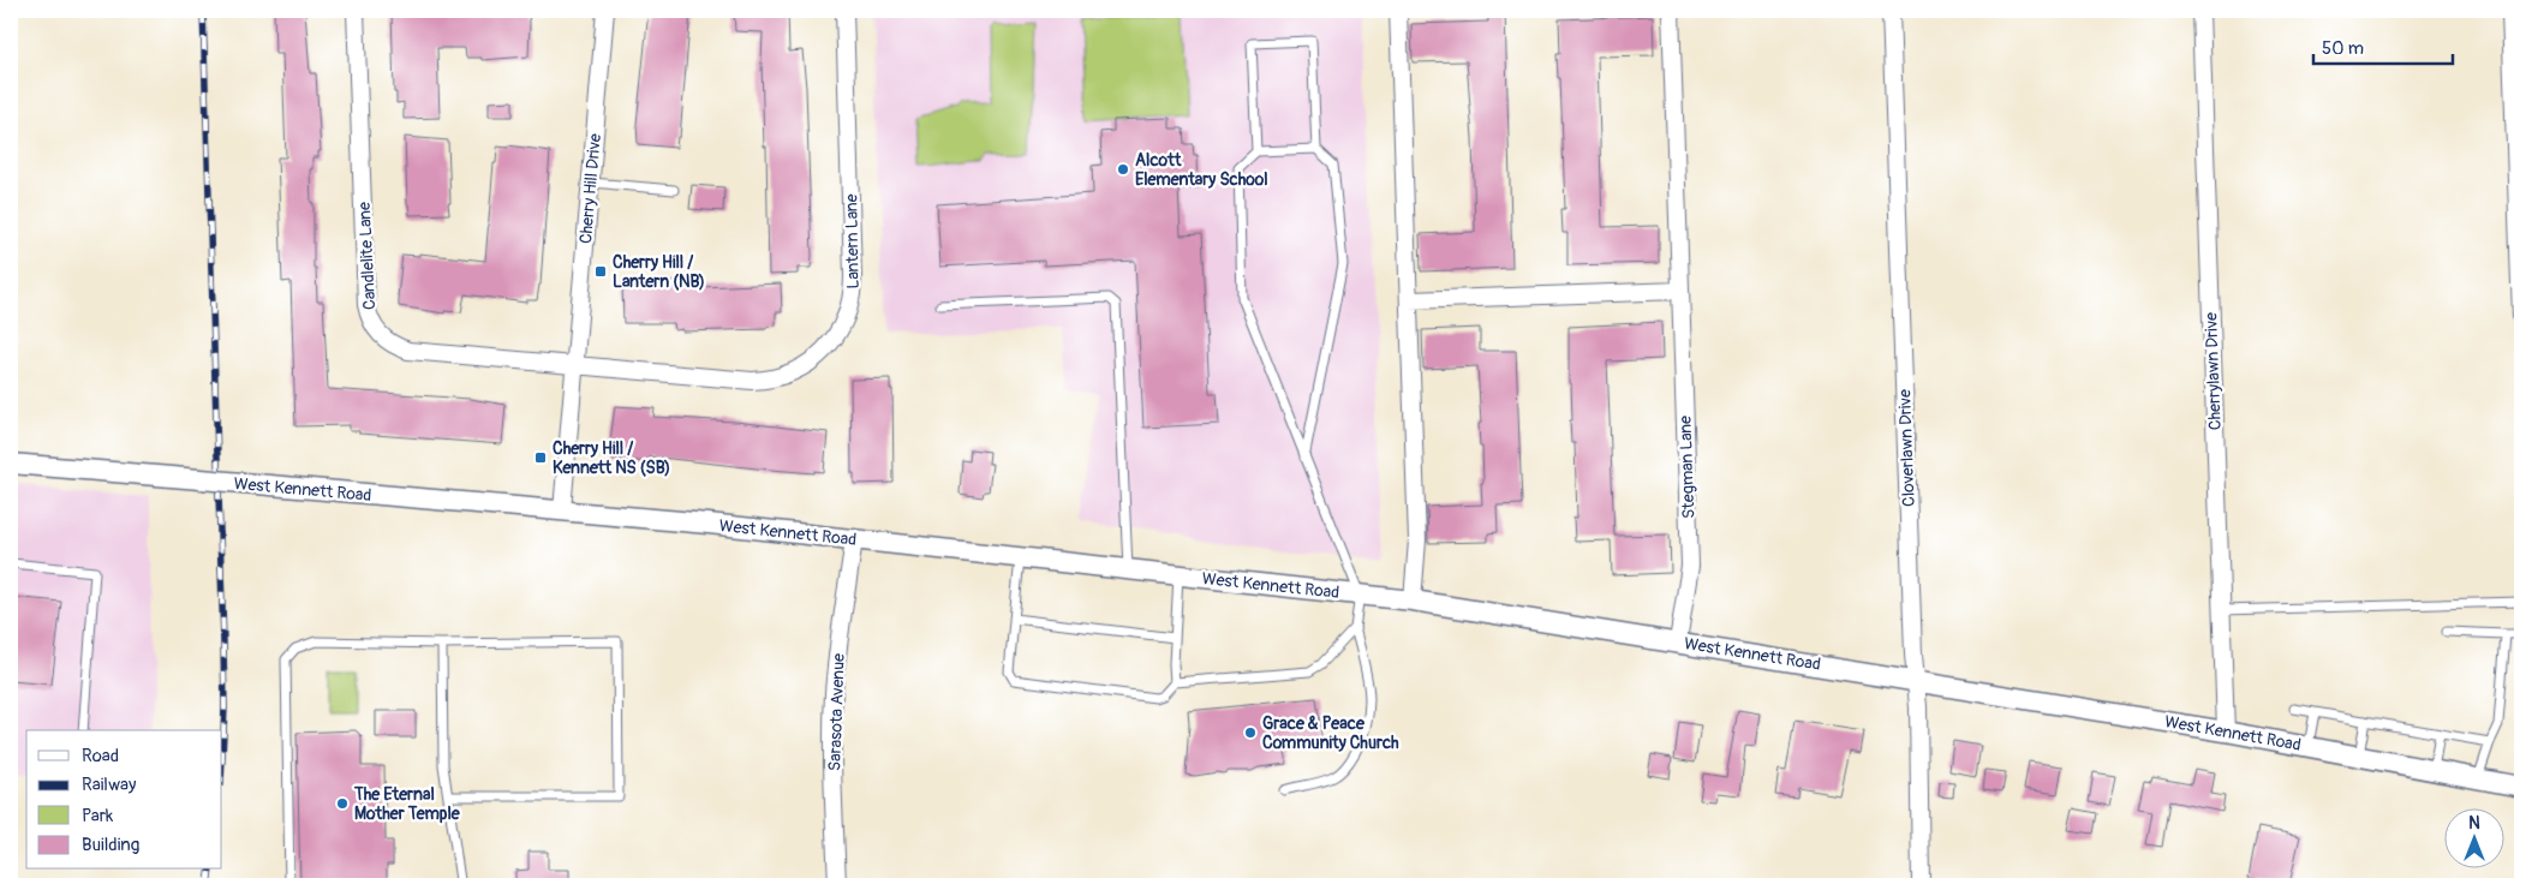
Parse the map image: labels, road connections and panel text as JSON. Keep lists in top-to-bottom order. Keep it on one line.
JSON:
{"streets":{"street":["Cherry Hill Drive","Lantern Lane","Candlelite Lane","Cherrylawn Drive","Cloverlawn Drive","Stegman Lane","West Kennett Road","Sarasota Avenue"]},"crossings":[["Cherry Hill Drive","Lantern Lane"],["Cherry Hill Drive","Candlelite Lane"],["Cherry Hill Drive","West Kennett Road"],["Lantern Lane","Candlelite Lane"],["Cherrylawn Drive","West Kennett Road"],["Cloverlawn Drive","West Kennett Road"],["Stegman Lane","West Kennett Road"],["West Kennett Road","Sarasota Avenue"]],"places":{"other":["Alcott Elementary School","Grace & Peace Community Church","The Eternal Mother Temple"],"transit":["Cherry Hill / Lantern (NB)","Cherry Hill / Kennett NS (SB)"]},"legend":["Road","Railway","Park","Building"],"scale_bar":"50 m","north":"top"}
